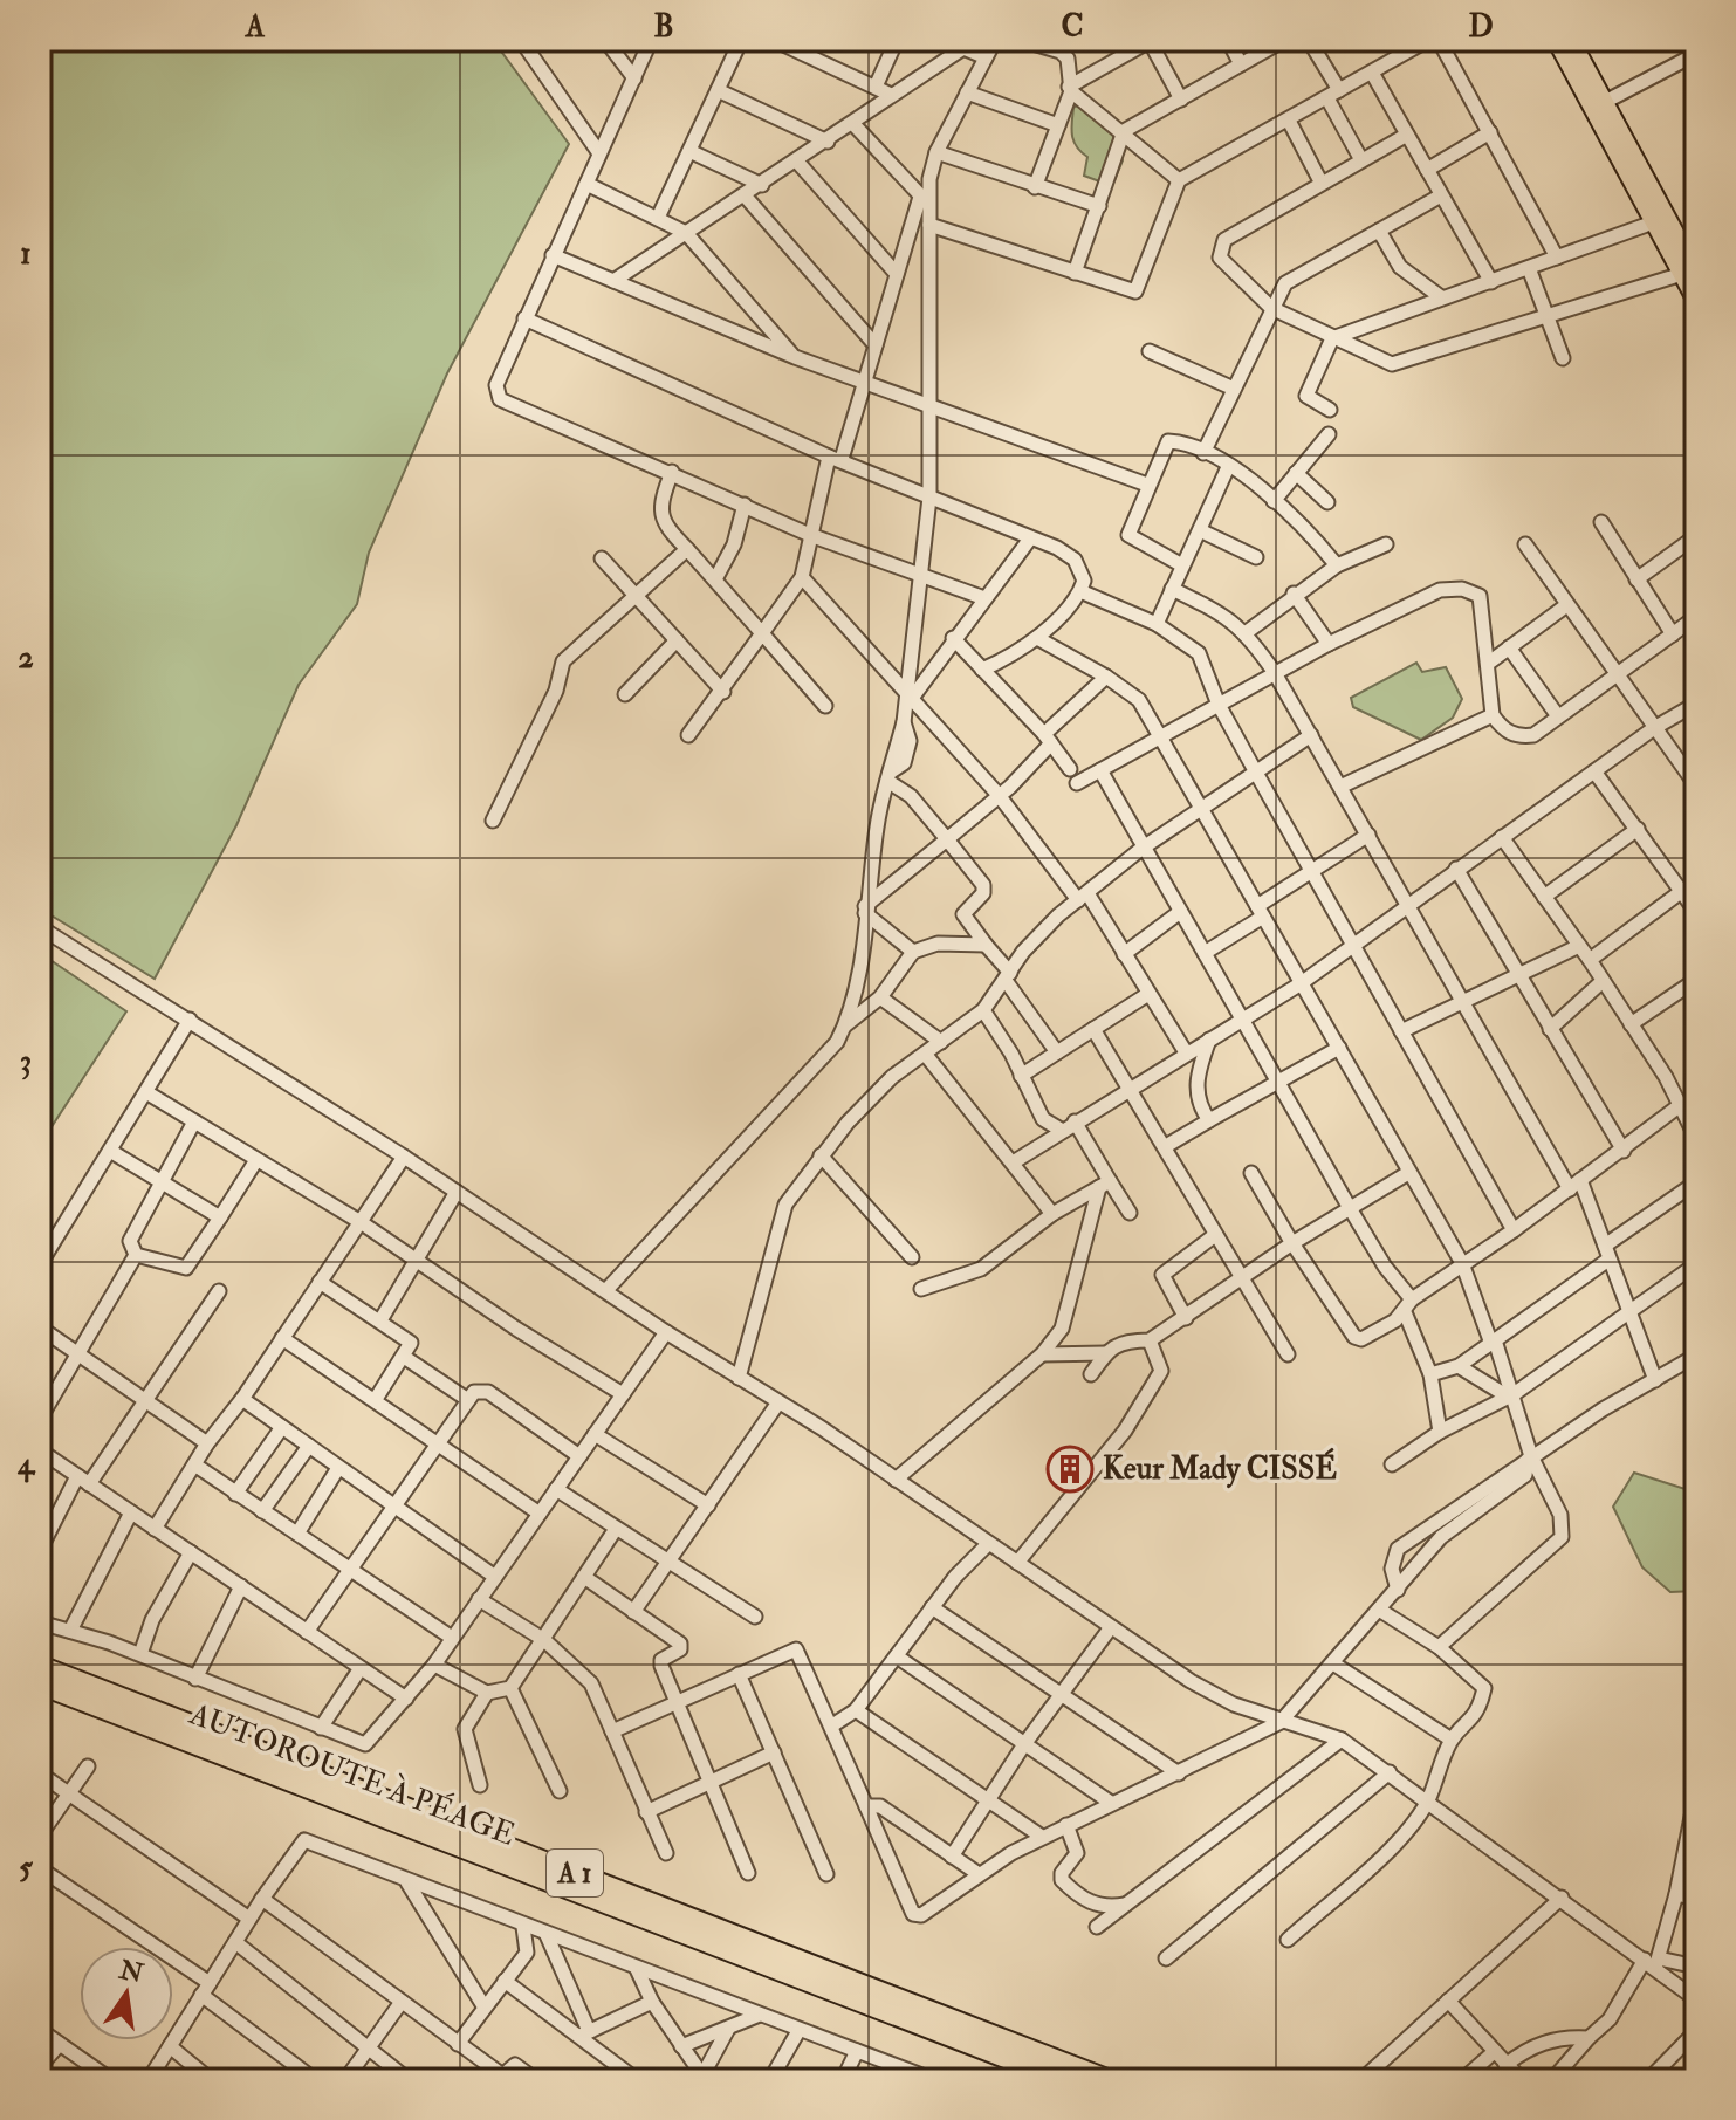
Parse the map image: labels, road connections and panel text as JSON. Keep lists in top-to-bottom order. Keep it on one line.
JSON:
{"streets":{"highway":["AUTOROUTE À PÉAGE","A 1"]},"places":{"building":["Keur Mady CISSÉ"]},"north":"top","grid":{"columns":["A","B","C","D"],"rows":["1","2","3","4","5"]}}
